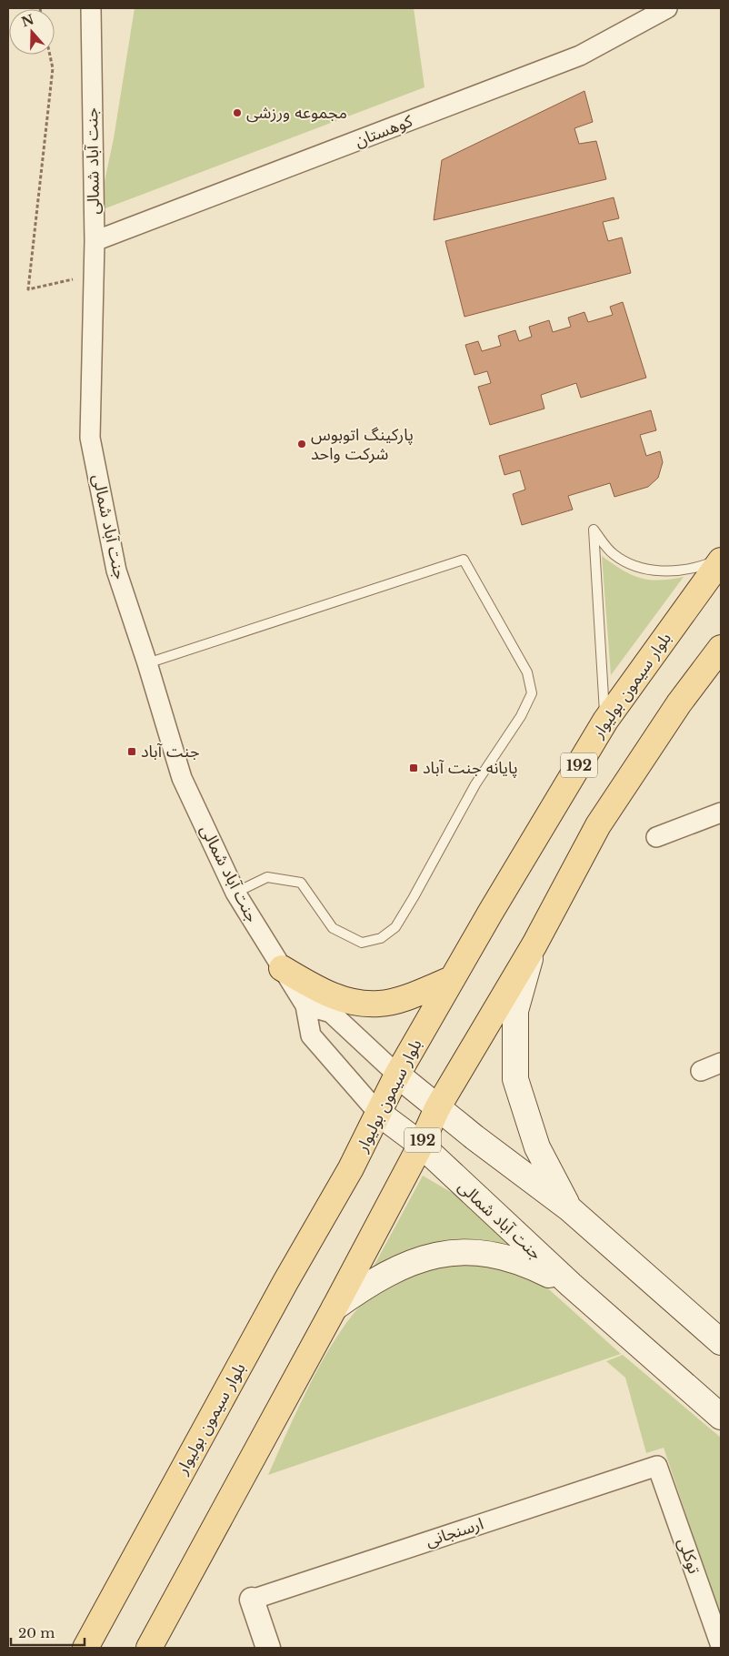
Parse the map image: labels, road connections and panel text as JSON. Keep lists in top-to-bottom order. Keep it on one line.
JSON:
{"streets":{"main road":["جنت آباد شمالی","بلوار سیمون بولیوار","192"],"street":["کوهستان","ارسنجانی","توکلی"]},"crossings":[["کوهستان","جنت آباد شمالی"],["جنت آباد شمالی","بلوار سیمون بولیوار"],["جنت آباد شمالی","192"],["ارسنجانی","توکلی"]],"places":{"other":["مجموعه ورزشی","پارکینگ اتوبوس شرکت واحد"],"transit":["جنت آباد","پایانه جنت آباد"]},"scale_bar":"20 m","north":"top"}
